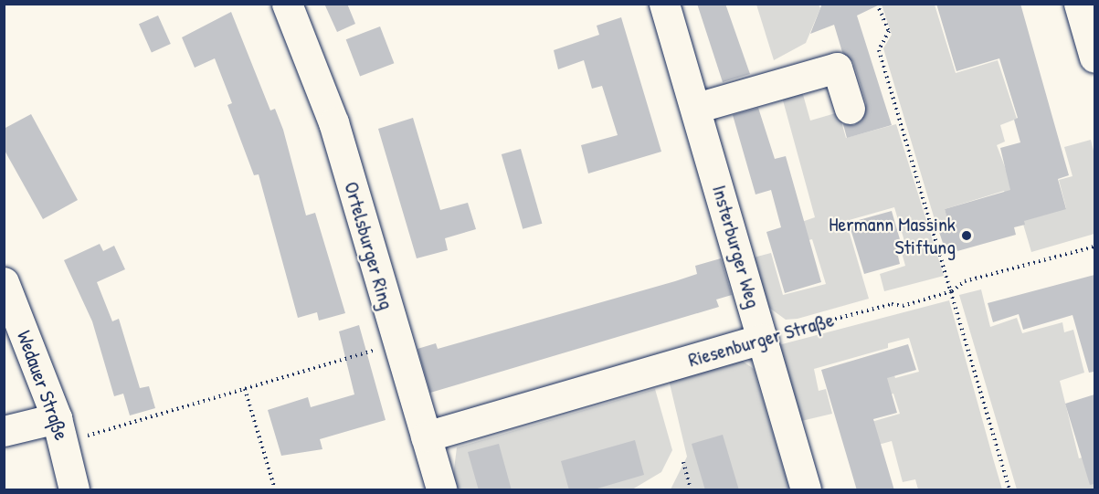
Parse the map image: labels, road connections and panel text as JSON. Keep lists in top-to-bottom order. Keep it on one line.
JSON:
{"streets":{"street":["Ortelsburger Ring","Insterburger Weg","Riesenburger Straße","Wedauer Straße"]},"crossings":[["Ortelsburger Ring","Riesenburger Straße"],["Insterburger Weg","Riesenburger Straße"]],"places":["Hermann Massink Stiftung"]}
